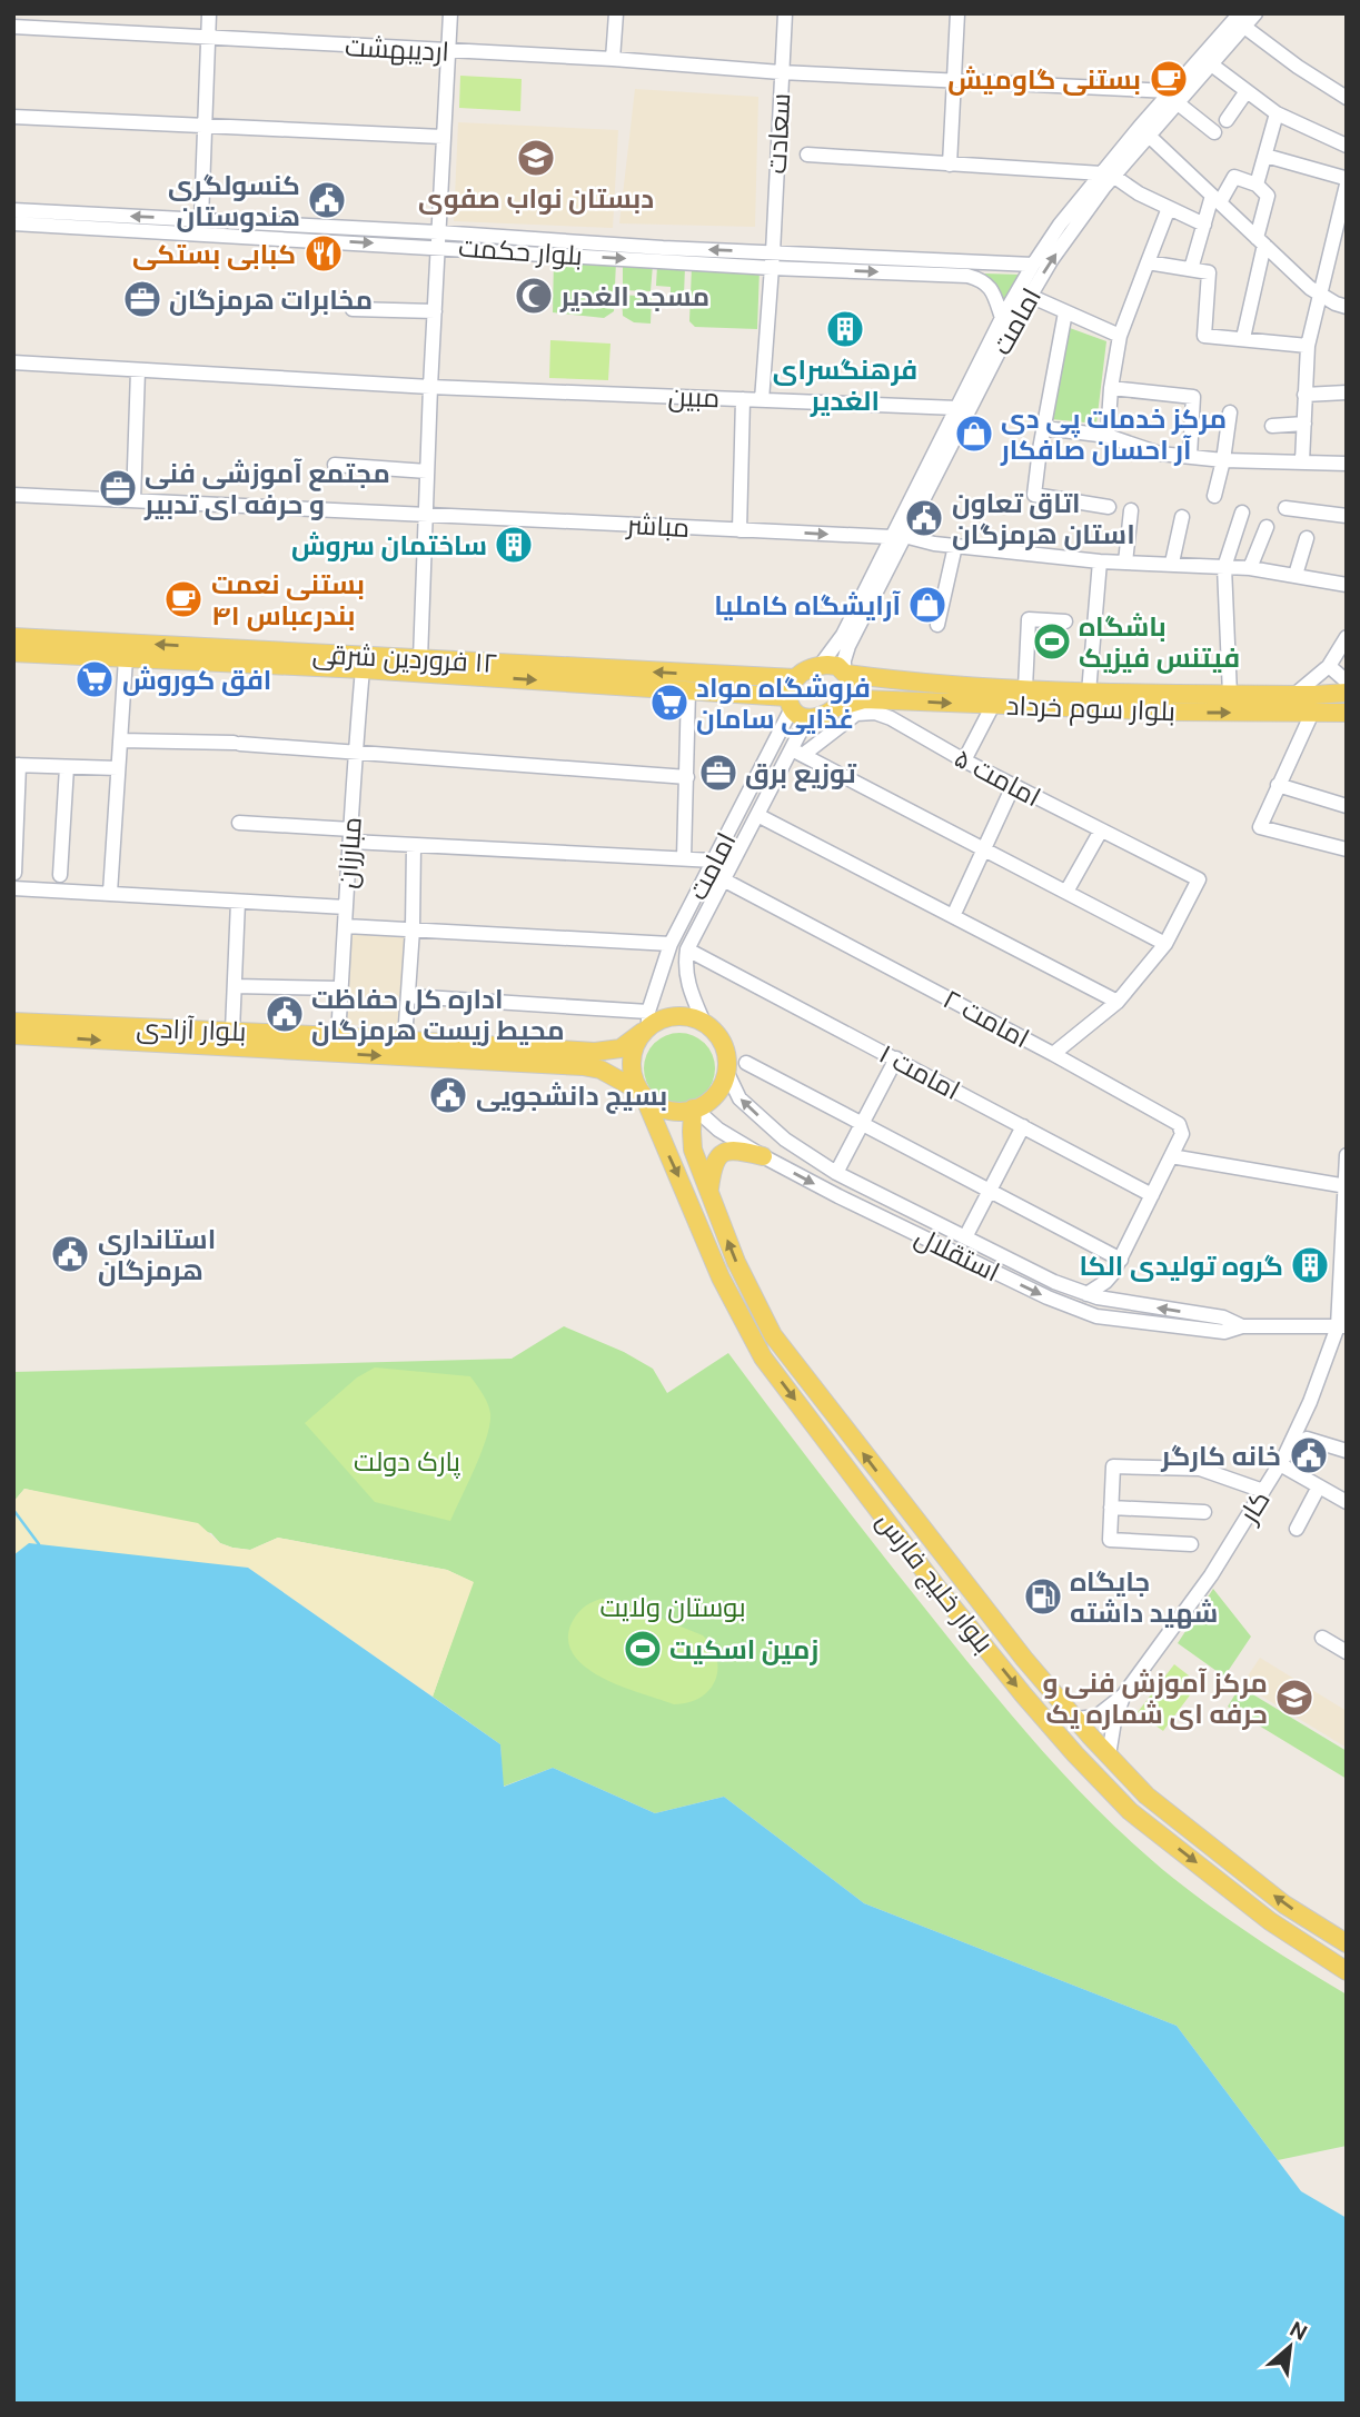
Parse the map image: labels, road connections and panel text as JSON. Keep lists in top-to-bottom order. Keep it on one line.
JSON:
{"streets":{"main road":["١٢ فروردین شرقی","بلوار سوم خرداد","بلوار آزادی","بلوار خلیج فارس"],"street":["اردیبهشت","سعادت","بلوار حکمت","امامت","مبین","مباشر","امامت ۵","مبارزان","امامت ۲","امامت ۱","استقلال","کار"]},"crossings":[["اردیبهشت","سعادت"],["اردیبهشت","امامت"],["سعادت","بلوار حکمت"],["سعادت","مبین"],["بلوار حکمت","امامت"],["امامت","مبین"],["امامت","مباشر"],["امامت","١٢ فروردین شرقی"],["امامت","بلوار سوم خرداد"],["امامت","امامت ۵"],["امامت","امامت ۲"],["امامت","بلوار آزادی"],["امامت","امامت ۱"],["امامت","استقلال"],["امامت","بلوار خلیج فارس"],["١٢ فروردین شرقی","بلوار سوم خرداد"],["١٢ فروردین شرقی","مبارزان"],["مبارزان","بلوار آزادی"],["امامت ۲","امامت ۱"],["بلوار آزادی","استقلال"],["بلوار آزادی","بلوار خلیج فارس"],["استقلال","کار"],["استقلال","بلوار خلیج فارس"]],"parks":["پارک دولت","بوستان ولایت"],"places":{"cafe":["بستنی گاومیش","بستنی نعمت بندرعباس ۴۱"],"school or university":["دبستان نواب صفوی","مرکز آموزش فنی و حرفه ای شماره یک"],"public building":["کنسولگری هندوستان","اتاق تعاون استان هرمزگان","اداره کل حفاظت محیط زیست هرمزگان","بسیج دانشجویی","استانداری هرمزگان","خانه کارگر"],"restaurant":["کبابی بستکی"],"mosque":["مسجد الغدیر"],"office":["مخابرات هرمزگان","مجتمع آموزشی فنی و حرفه ای تدبیر","توزیع برق"],"building":["فرهنگسرای الغدیر","ساختمان سروش","گروه تولیدی الکا"],"shop":["مرکز خدمات پی دی آر احسان صافکار","آرایشگاه کاملیا"],"sports":["باشگاه فیتنس فیزیک","زمین اسکیت"],"supermarket":["افق کوروش","فروشگاه مواد غذایی سامان"],"fuel station":["جایگاه شهید داشته"]},"north":"top right"}
